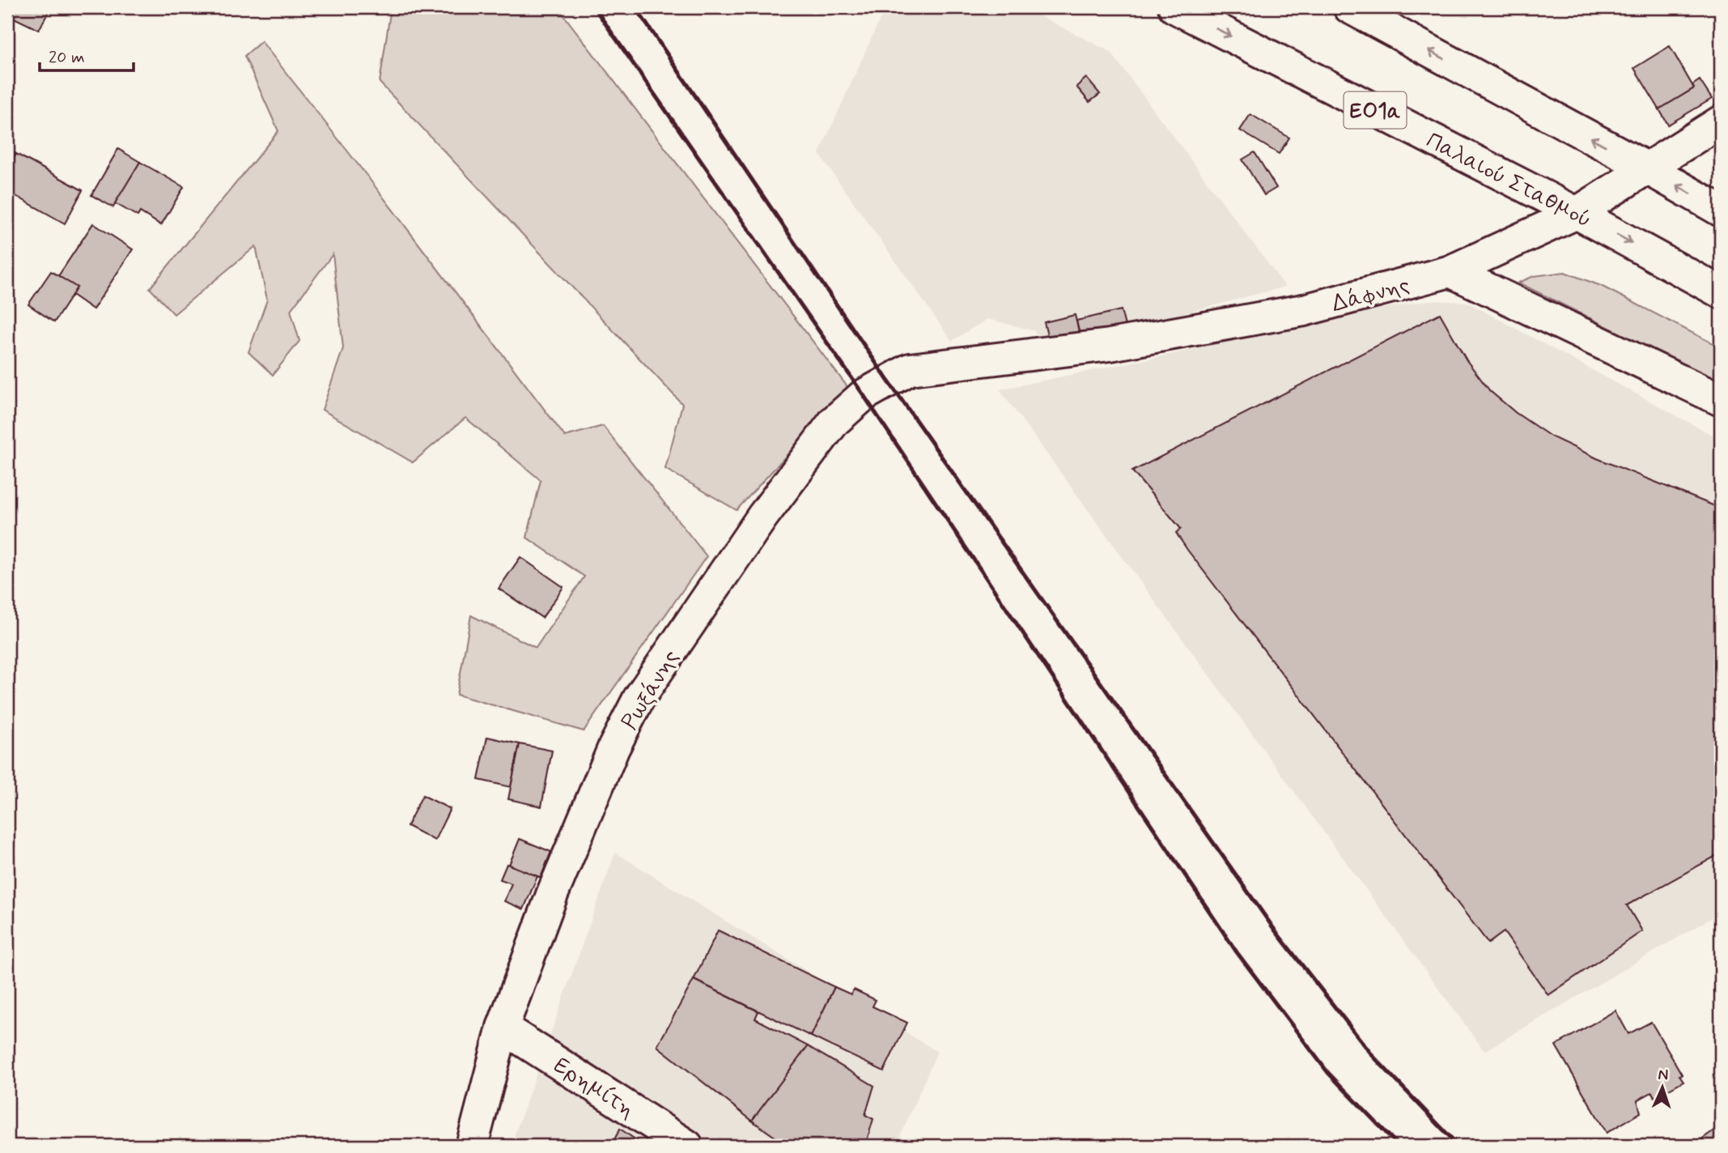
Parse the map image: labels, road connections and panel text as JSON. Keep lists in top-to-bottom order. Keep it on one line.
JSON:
{"streets":{"main road":["ΕΟ1α","Παλαιού Σταθμού","Δάφνης","Ρωξάνης","Ερημίτη"]},"crossings":[["Παλαιού Σταθμού","Δάφνης"],["Δάφνης","Ρωξάνης"],["Ρωξάνης","Ερημίτη"]],"scale_bar":"20 m","north":"top"}
